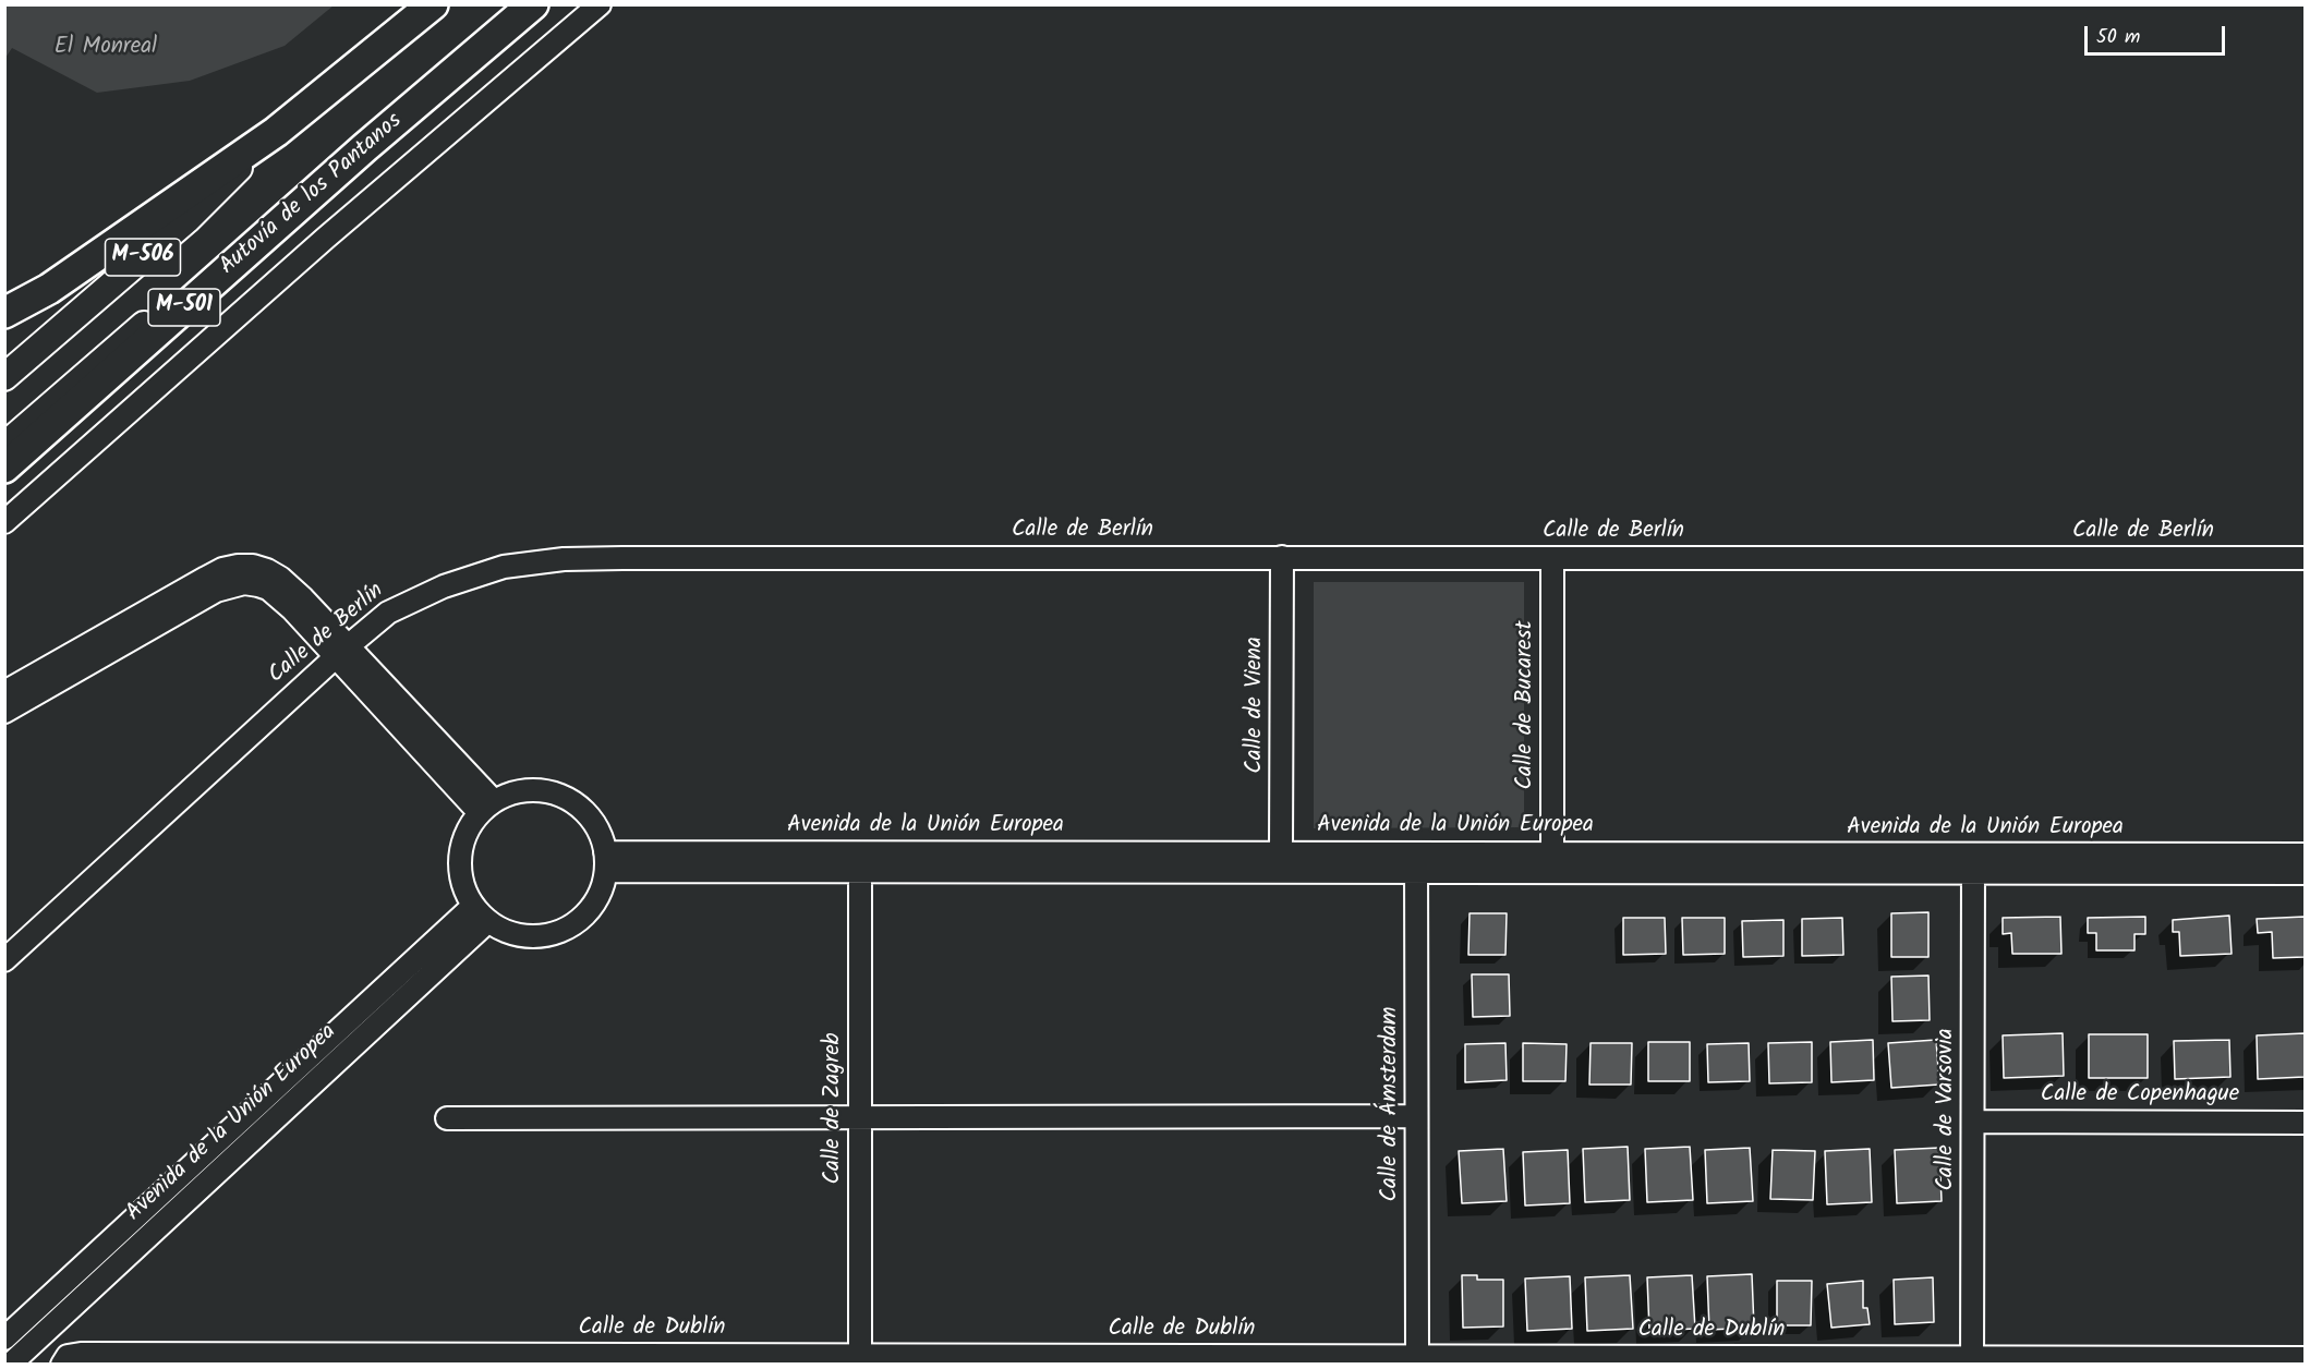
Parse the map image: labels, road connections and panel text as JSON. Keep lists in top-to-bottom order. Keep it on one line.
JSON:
{"streets":{"highway":["Autovía de los Pantanos","M-501"],"main road":["M-506"],"street":["Calle de Berlín","Calle de Viena","Calle de Bucarest","Avenida de la Unión Europea","Calle de Copenhague","Calle de Ámsterdam","Calle de Zagreb","Calle de Varsovia","Calle de Dublín"]},"crossings":[["Autovía de los Pantanos","M-506"],["Calle de Berlín","Calle de Viena"],["Calle de Berlín","Calle de Bucarest"],["Calle de Viena","Avenida de la Unión Europea"],["Calle de Bucarest","Avenida de la Unión Europea"],["Avenida de la Unión Europea","Calle de Ámsterdam"],["Avenida de la Unión Europea","Calle de Zagreb"],["Avenida de la Unión Europea","Calle de Varsovia"],["Calle de Copenhague","Calle de Varsovia"],["Calle de Ámsterdam","Calle de Dublín"],["Calle de Zagreb","Calle de Dublín"],["Calle de Varsovia","Calle de Dublín"]],"parks":["El Monreal"],"scale_bar":"50 m"}
